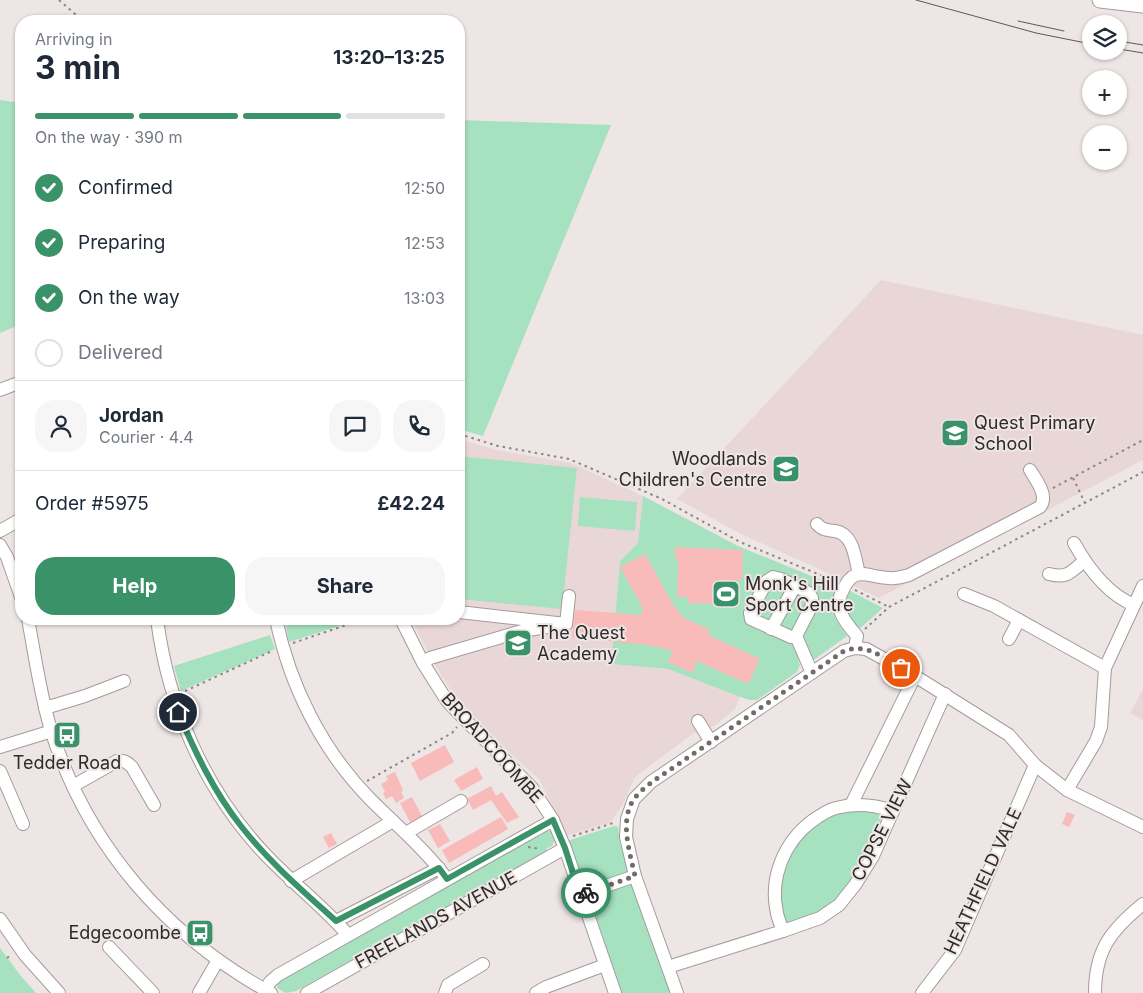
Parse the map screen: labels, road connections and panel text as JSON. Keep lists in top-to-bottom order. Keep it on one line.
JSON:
{"streets":{"street":["BROADCOOMBE","COPSE VIEW","HEATHFIELD VALE","FREELANDS AVENUE"]},"crossings":[["BROADCOOMBE","FREELANDS AVENUE"]],"places":{"school or university":["Quest Primary School","Woodlands Children's Centre","The Quest Academy"],"sports":["Monk's Hill Sport Centre"],"bus stop":["Tedder Road","Edgecoombe"]},"page":{"map_buttons":["+","−"],"heading":["3 min","Arriving in","13:20–13:25"],"panel":["Jordan","Courier · 4.4","Order #5975","£42.24"],"bar":"On the way · 390 m","list":[["Confirmed","12:50"],["Preparing","12:53"],["On the way","13:03"],"Delivered"],"buttons":["Help","Share"]}}
